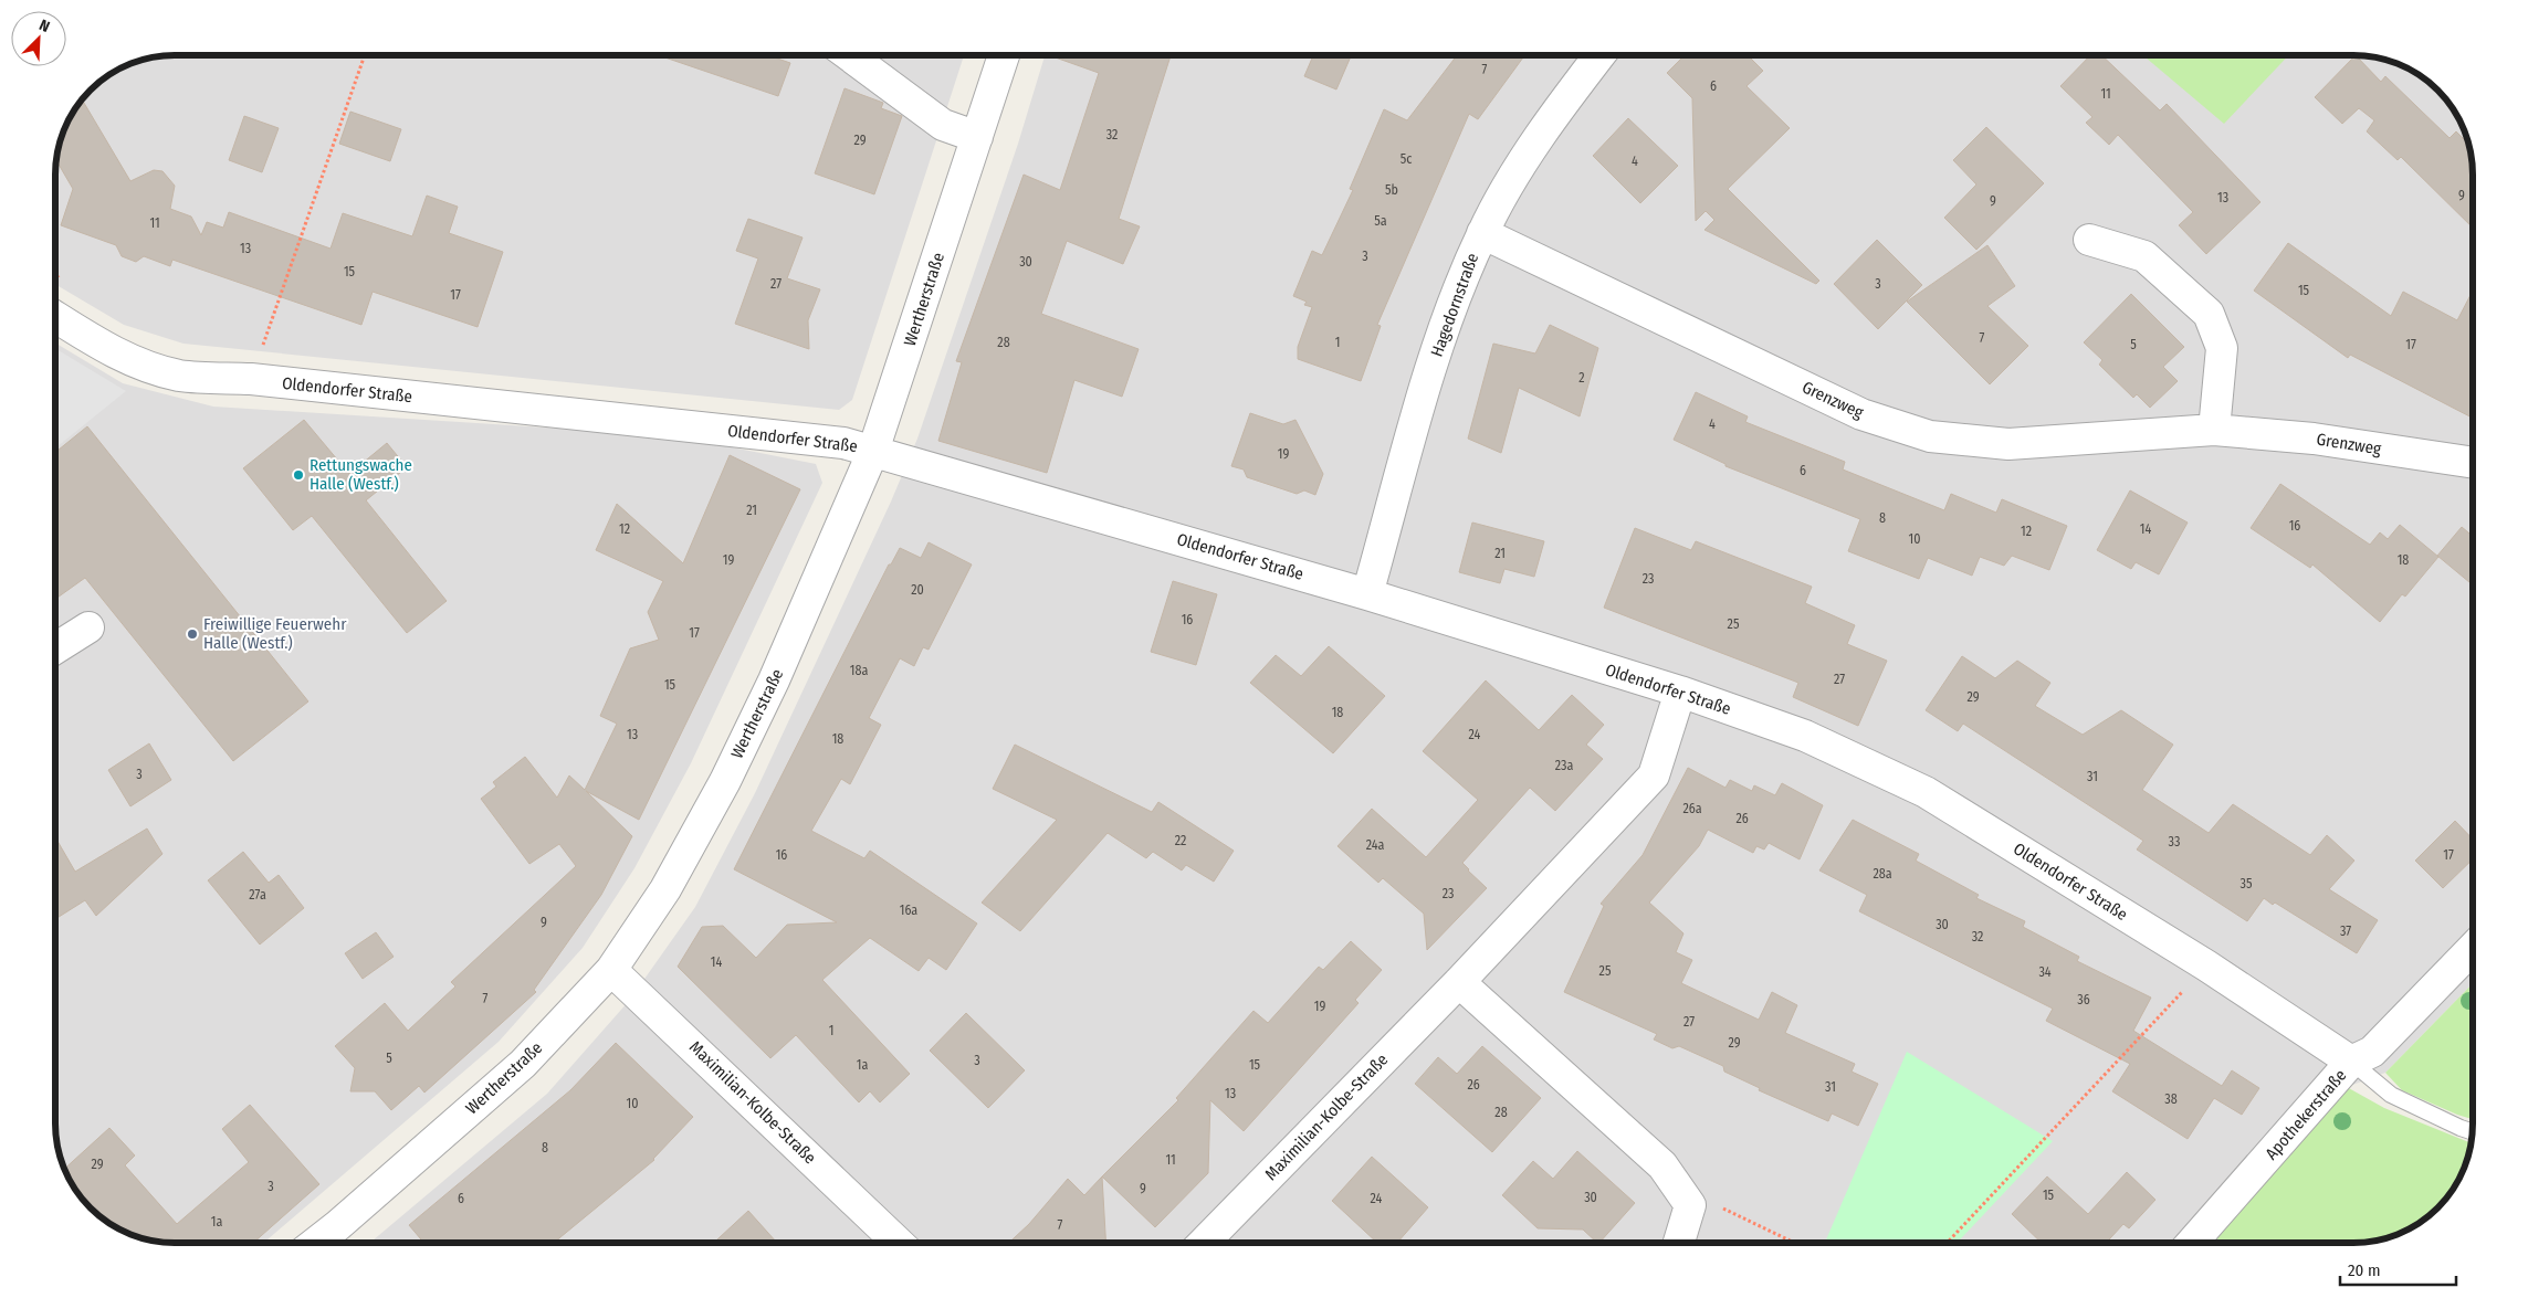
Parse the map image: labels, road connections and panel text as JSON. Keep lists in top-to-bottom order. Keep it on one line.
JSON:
{"streets":{"street":["Wertherstraße","Hagedornstraße","Oldendorfer Straße","Grenzweg","Maximilian-Kolbe-Straße","Apothekerstraße"]},"crossings":[["Wertherstraße","Oldendorfer Straße"],["Wertherstraße","Maximilian-Kolbe-Straße"],["Hagedornstraße","Oldendorfer Straße"],["Hagedornstraße","Grenzweg"],["Oldendorfer Straße","Maximilian-Kolbe-Straße"],["Oldendorfer Straße","Apothekerstraße"]],"places":["Rettungswache Halle (Westf.)","Freiwillige Feuerwehr Halle (Westf.)"],"house_numbers":["7","6","11","32","29","5c","4","5b","9","13","9","5a","11","13","3","30","15","27","3","15","17","7","28","1","5","17","2","4","19","6","21","8","16","12","14","12","10","21","19","18","23","20","16","25","17","18a","27","15","29","18","13","24","18","23a","3","31","26a","26","22","33","24a","16","17","28a","35","23","27a","16a","9","30","37","32","14","25","34","7","36","19","27","1","29","5","3","1a","15","26","31","13","38","10","28","8","11","29","3","9","15","30","6","24","1a","7"],"scale_bar":"20 m","north":"top right"}
